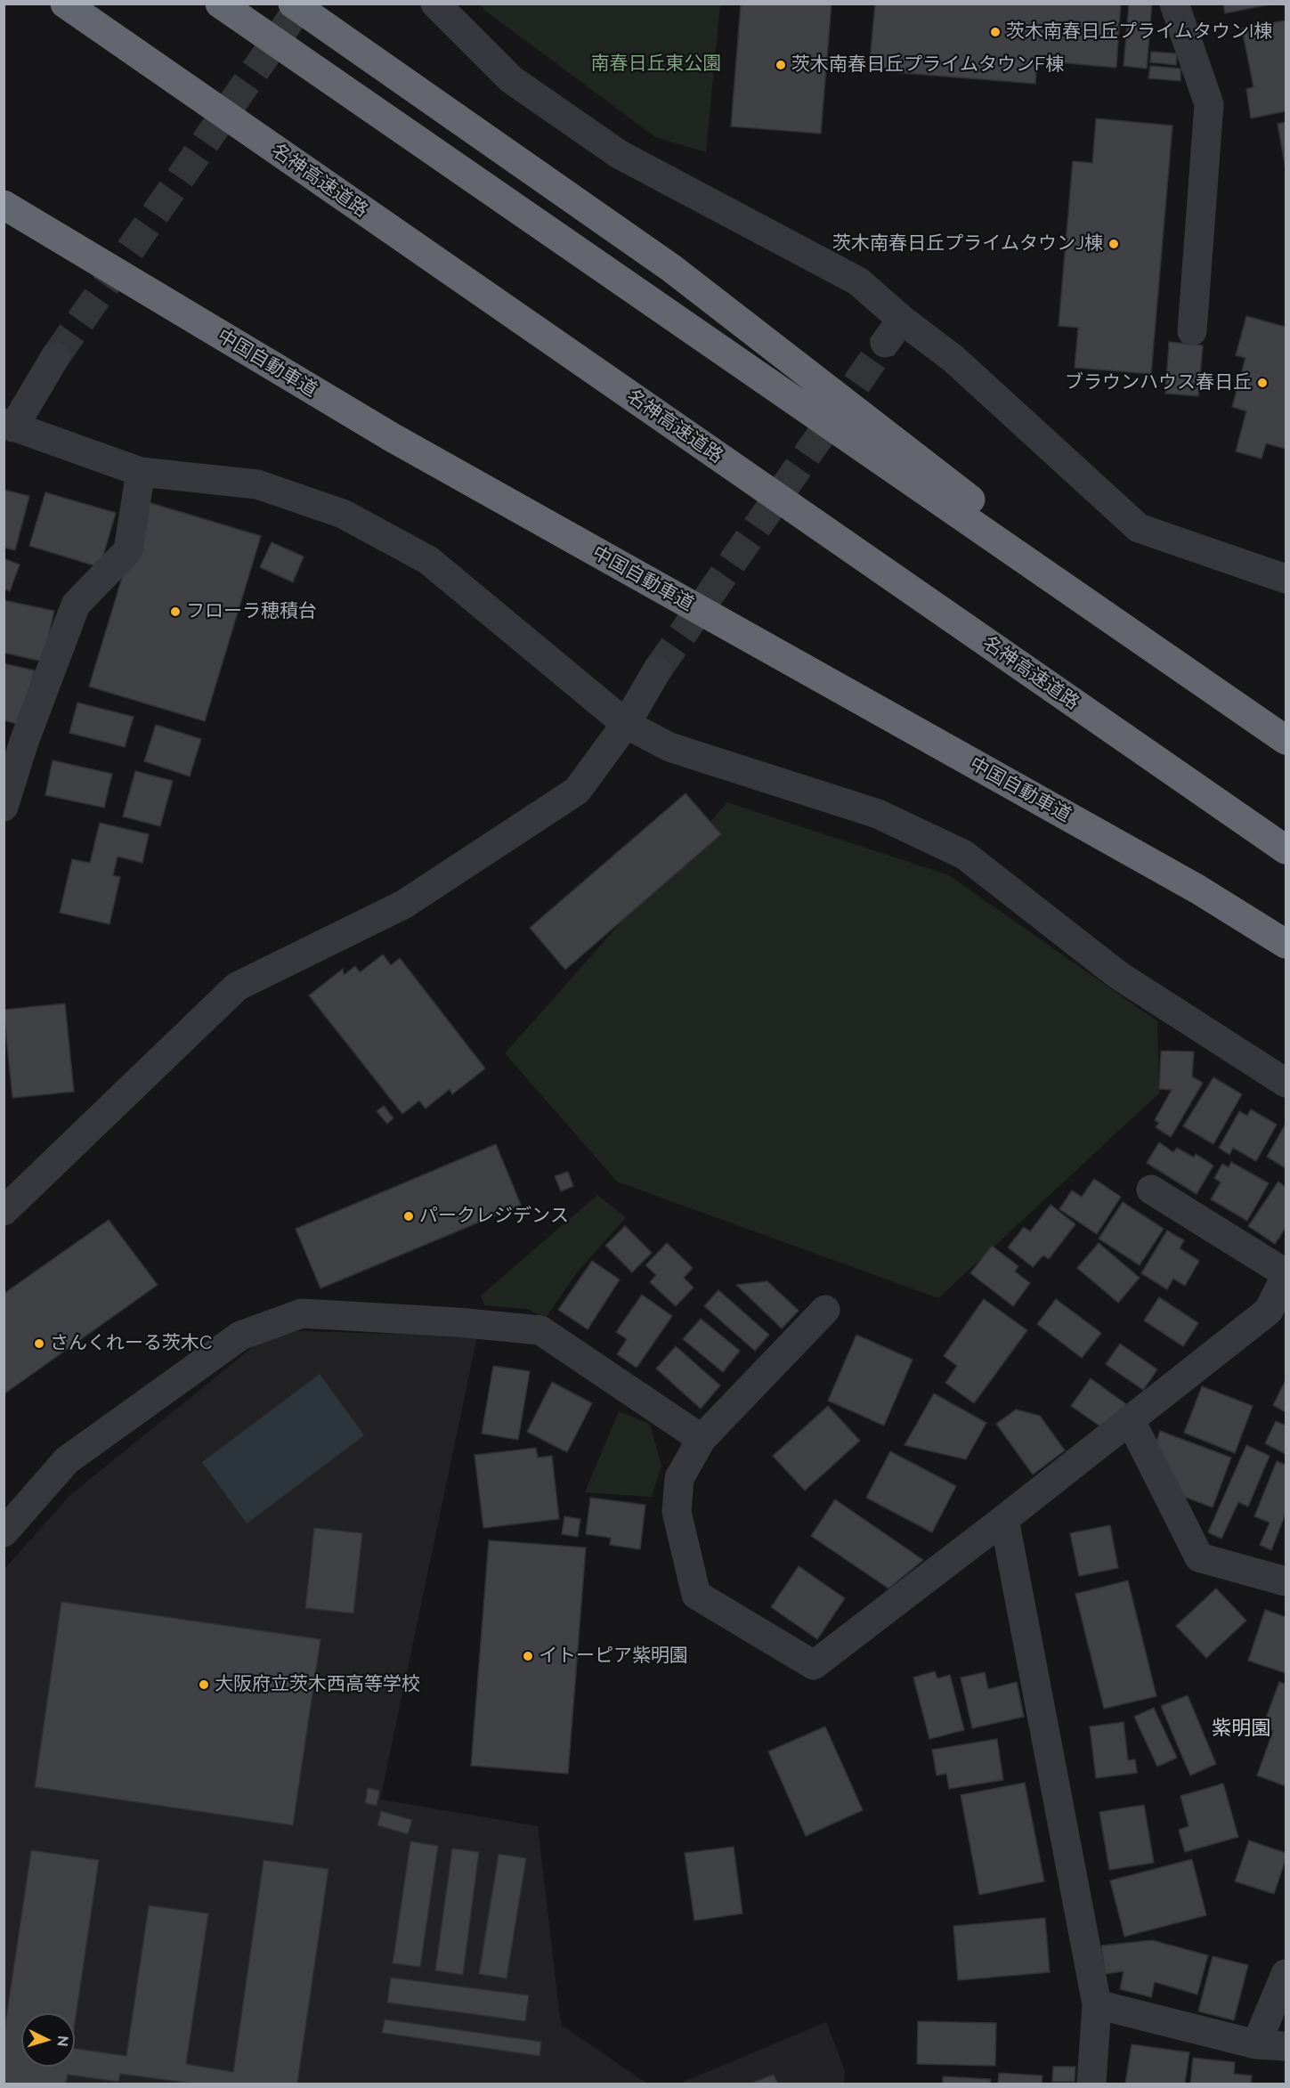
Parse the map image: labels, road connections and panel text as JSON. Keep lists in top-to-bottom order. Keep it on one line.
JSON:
{"streets":{"highway":["名神高速道路","中国自動車道"]},"districts":["紫明園"],"parks":["南春日丘東公園"],"places":["茨木南春日丘プライムタウンI棟","茨木南春日丘プライムタウンF棟","茨木南春日丘プライムタウンJ棟","ブラウンハウス春日丘","フローラ穂積台","パークレジデンス","さんくれーる茨木C","イトーピア紫明園","大阪府立茨木西高等学校"],"north":"right"}
